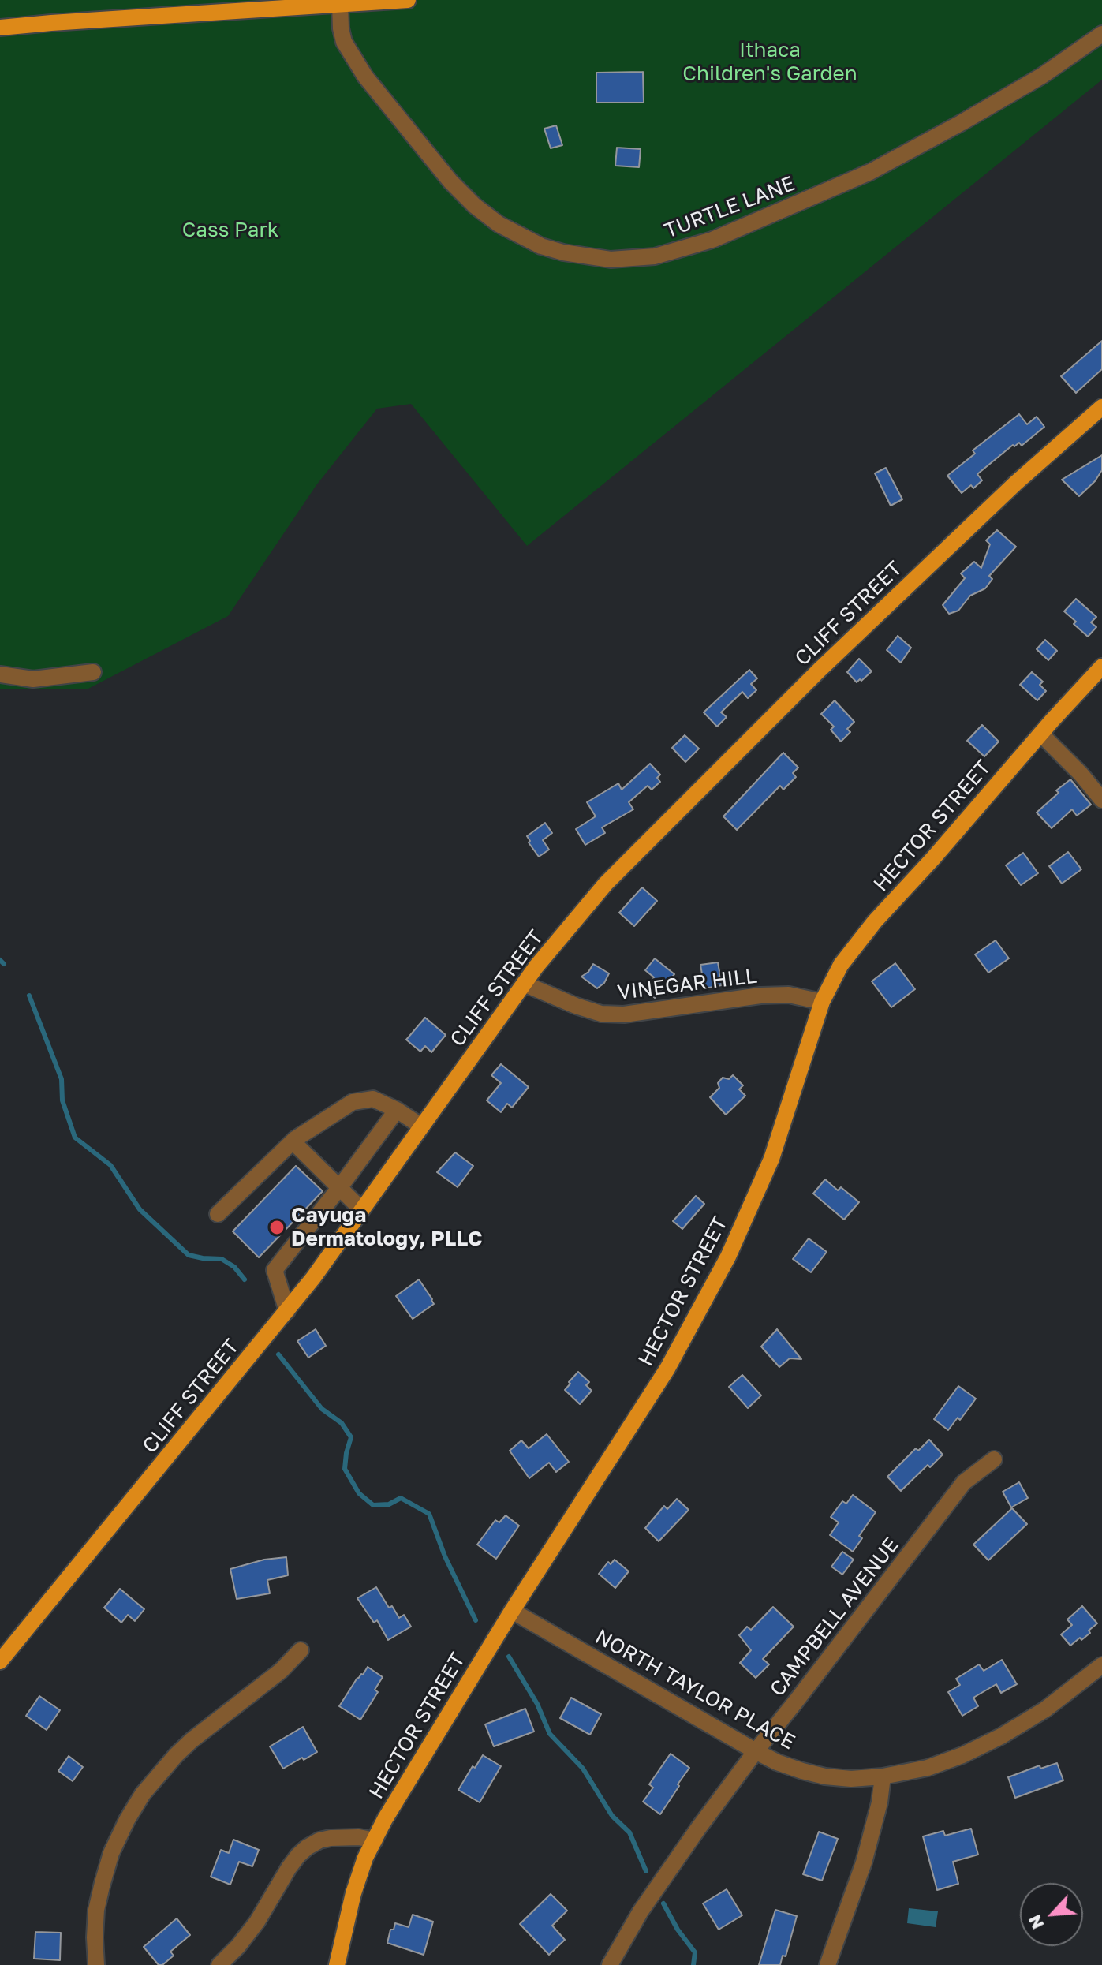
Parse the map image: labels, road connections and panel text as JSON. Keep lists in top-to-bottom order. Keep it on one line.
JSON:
{"streets":{"main road":["CLIFF STREET","HECTOR STREET"],"street":["TURTLE LANE","VINEGAR HILL","CAMPBELL AVENUE","NORTH TAYLOR PLACE"]},"crossings":[["CLIFF STREET","VINEGAR HILL"],["HECTOR STREET","VINEGAR HILL"],["HECTOR STREET","NORTH TAYLOR PLACE"],["CAMPBELL AVENUE","NORTH TAYLOR PLACE"]],"parks":["Ithaca Children's Garden","Cass Park"],"places":["Cayuga Dermatology, PLLC"],"north":"bottom left"}
